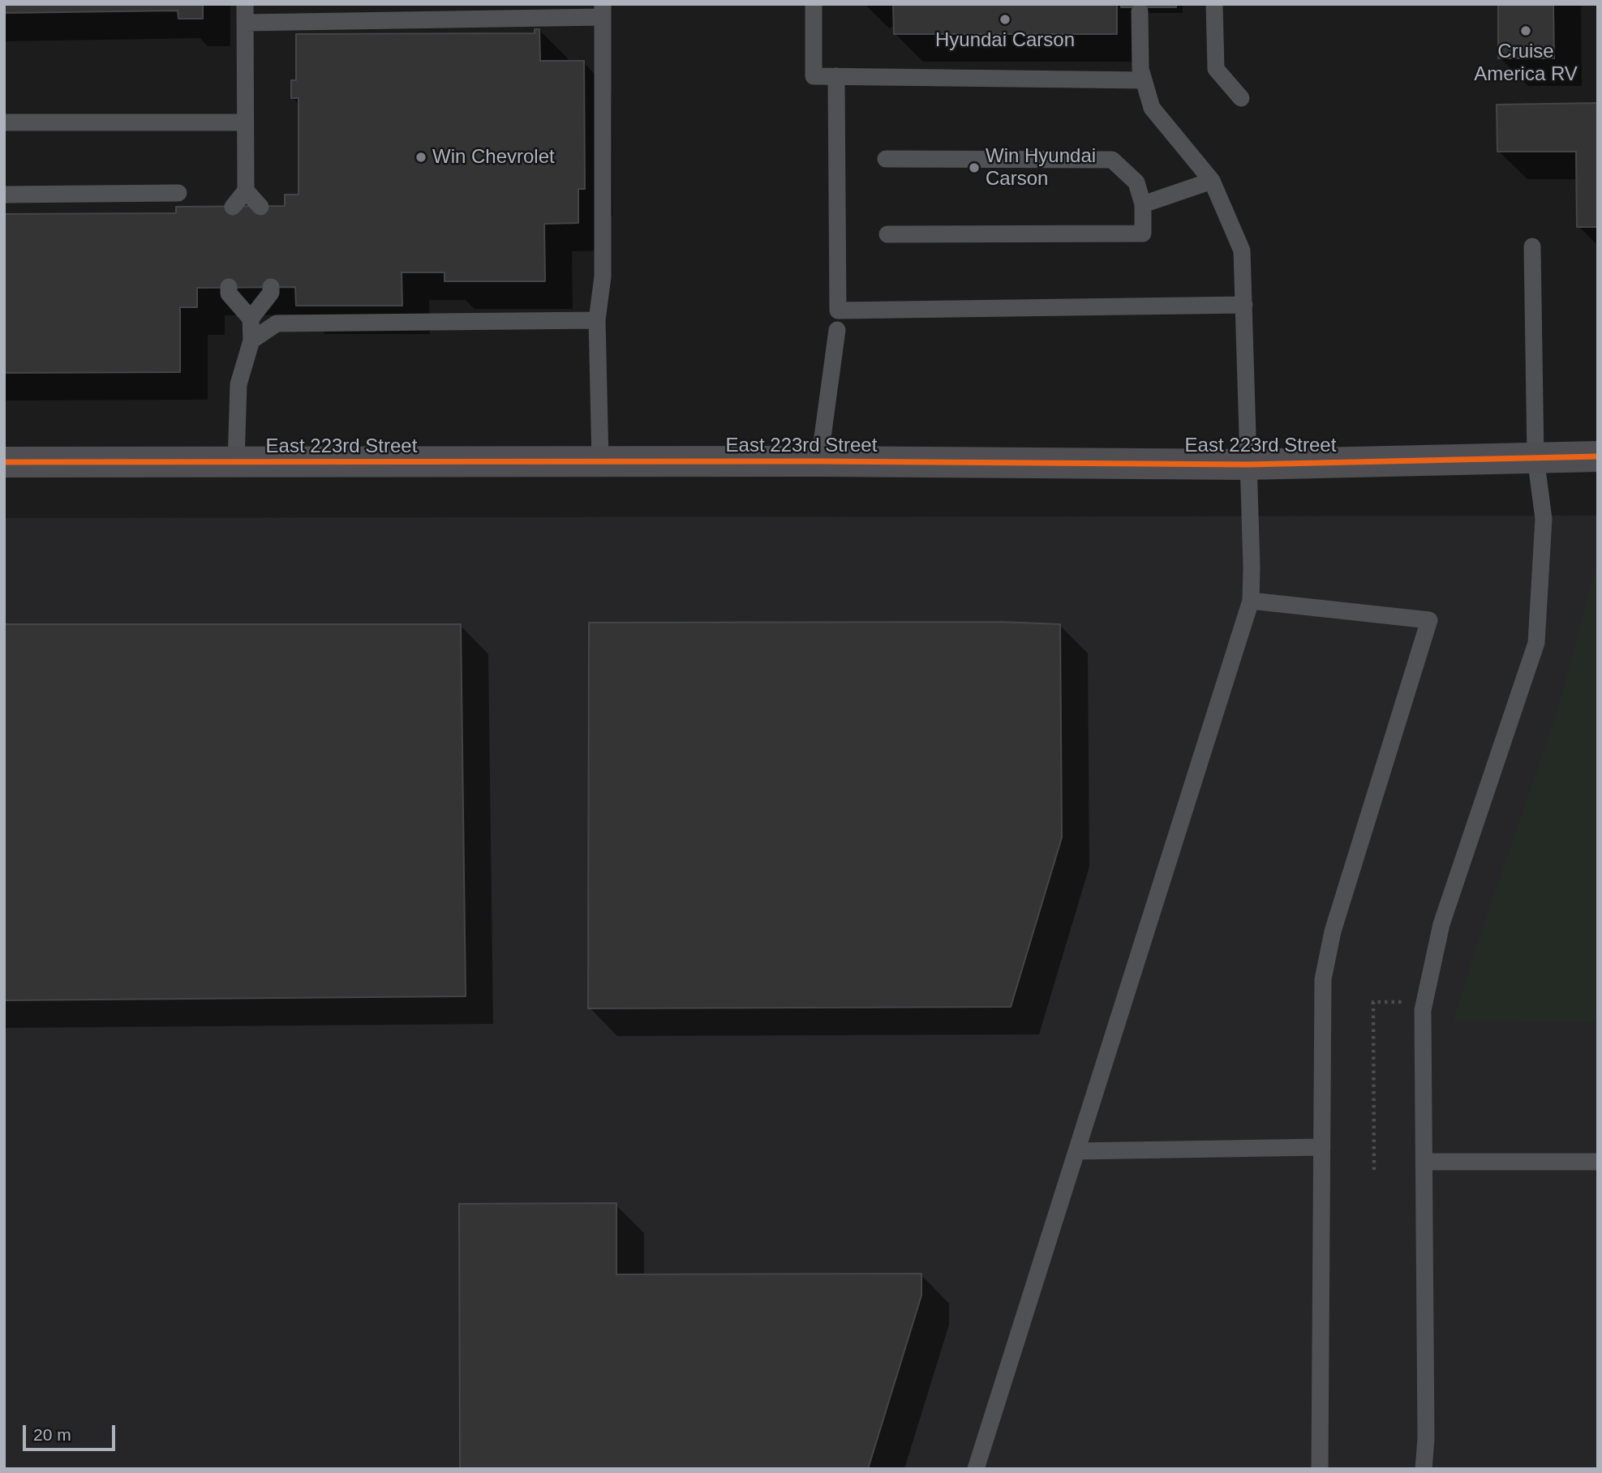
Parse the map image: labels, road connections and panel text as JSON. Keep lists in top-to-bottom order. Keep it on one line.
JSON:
{"streets":{"main road":["East 223rd Street"]},"places":["Hyundai Carson","Cruise America RV","Win Chevrolet","Win Hyundai Carson"],"scale_bar":"20 m"}
